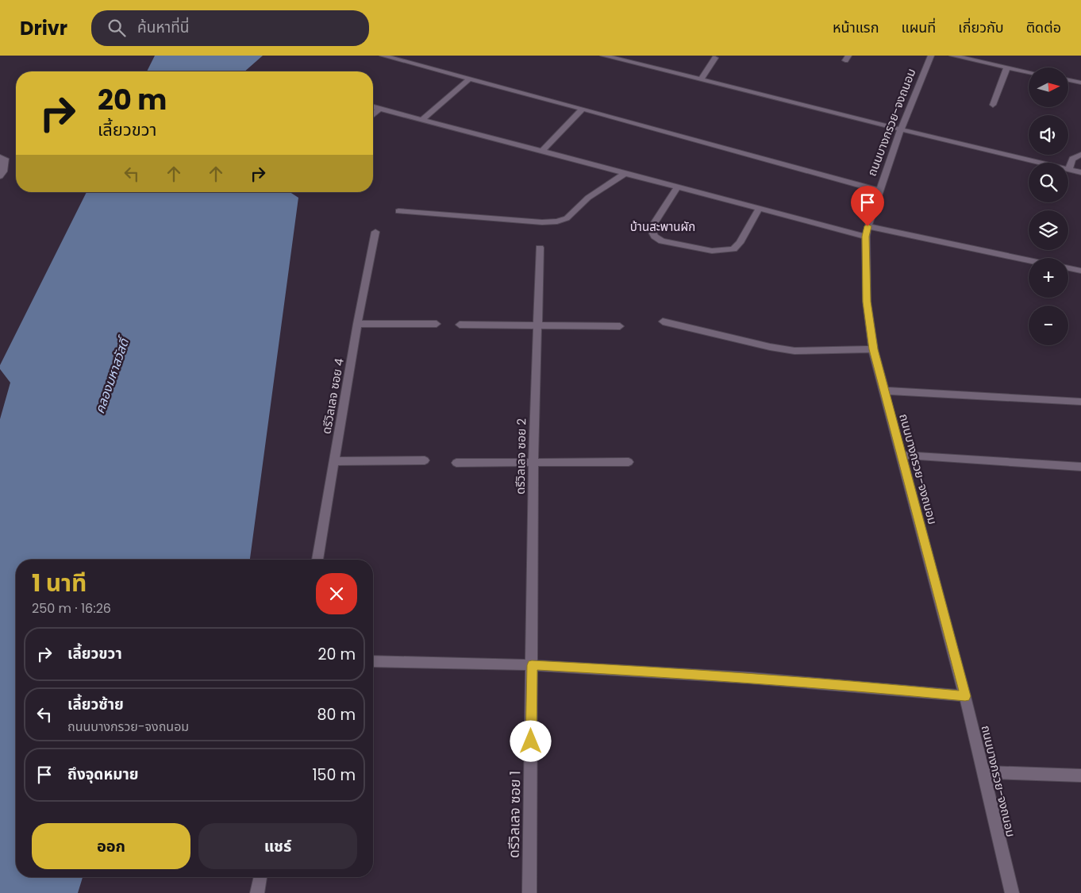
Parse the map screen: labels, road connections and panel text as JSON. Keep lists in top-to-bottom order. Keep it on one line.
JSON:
{"streets":{"street":["ถนนบางกรวย-จงถนอม","ดรีวิลเลจ ซอย 4","ดรีวิลเลจ ซอย 2","ดรีวิลเลจ ซอย 1"]},"crossings":[["ดรีวิลเลจ ซอย 2","ดรีวิลเลจ ซอย 1"]],"districts":["บ้านสะพานผัก"],"water":["คลองมหาสวัสดิ์"],"north":"right","page":{"header":"Drivr","search":"ค้นหาที่นี่","nav":["หน้าแรก","แผนที่","เกี่ยวกับ","ติดต่อ"],"map_buttons":["+","−"],"turn":["20 m","เลี้ยวขวา"],"heading":["1 นาที","250 m · 16:26"],"list":[{"name":"เลี้ยวขวา","value":"20 m"},{"name":"เลี้ยวซ้าย","note":"ถนนบางกรวย-จงถนอม","value":"80 m"},{"name":"ถึงจุดหมาย","value":"150 m"}],"buttons":["ออก","แชร์"]}}
